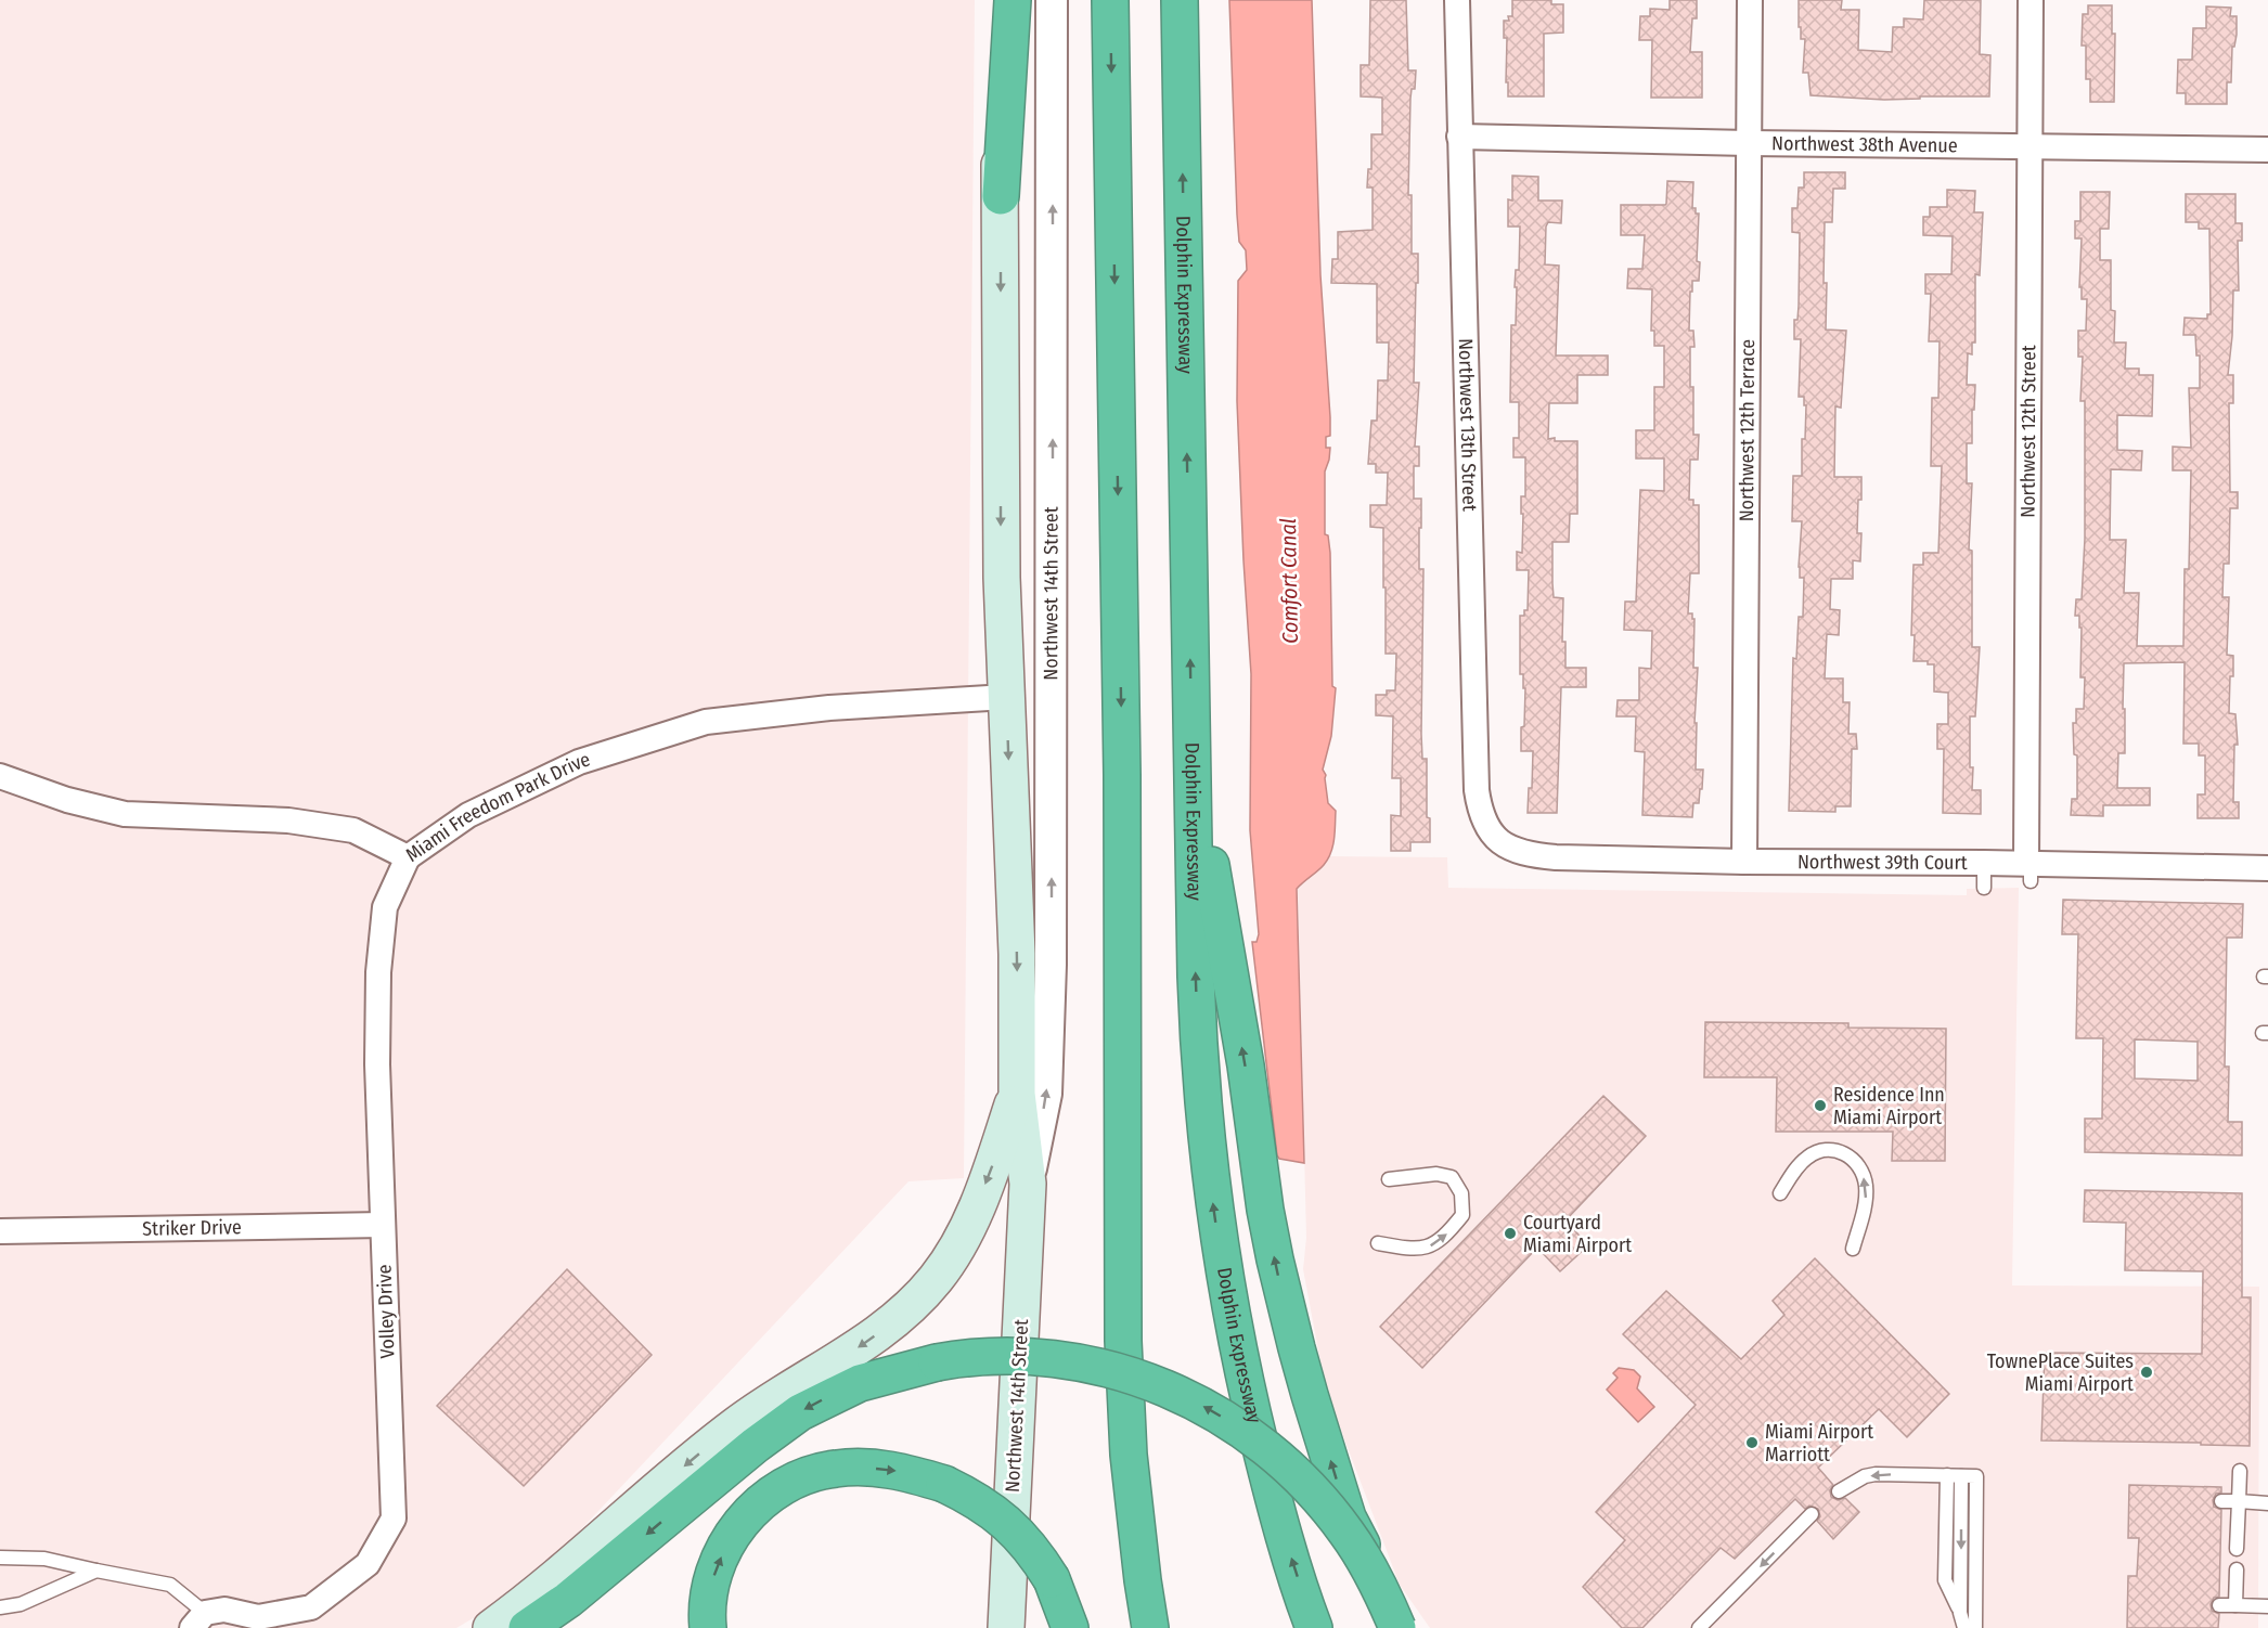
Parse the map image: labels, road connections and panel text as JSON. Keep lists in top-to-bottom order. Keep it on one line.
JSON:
{"streets":{"highway":["Dolphin Expressway"],"main road":["Northwest 14th Street"],"street":["Northwest 38th Avenue","Northwest 13th Street","Northwest 12th Terrace","Northwest 12th Street","Miami Freedom Park Drive","Northwest 39th Court","Striker Drive","Volley Drive"]},"crossings":[["Northwest 38th Avenue","Northwest 13th Street"],["Northwest 38th Avenue","Northwest 12th Terrace"],["Northwest 38th Avenue","Northwest 12th Street"],["Northwest 13th Street","Northwest 39th Court"],["Northwest 12th Terrace","Northwest 39th Court"],["Northwest 12th Street","Northwest 39th Court"],["Northwest 14th Street","Miami Freedom Park Drive"],["Miami Freedom Park Drive","Volley Drive"],["Striker Drive","Volley Drive"]],"water":["Comfort Canal"],"places":["Residence Inn Miami Airport","Courtyard Miami Airport","TownePlace Suites Miami Airport","Miami Airport Marriott"]}
